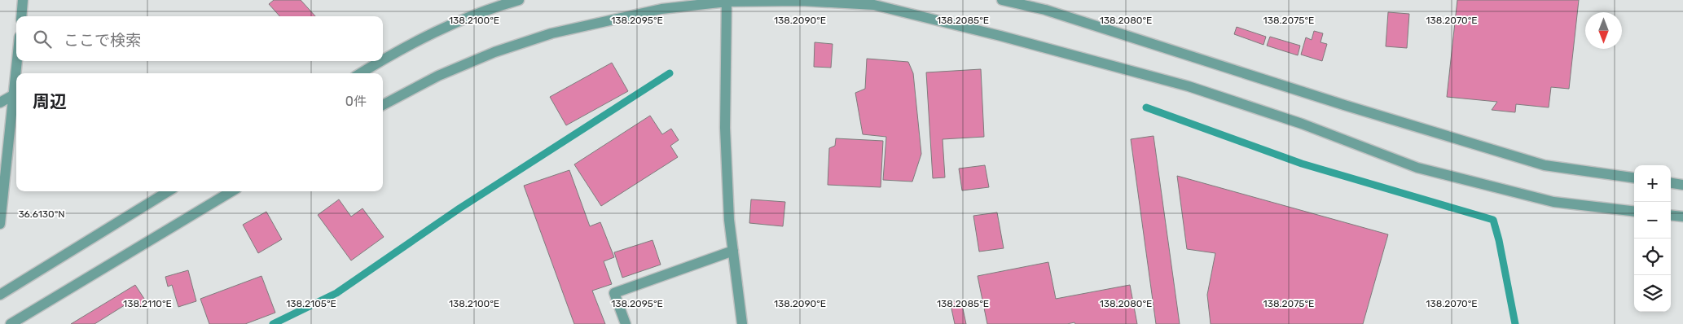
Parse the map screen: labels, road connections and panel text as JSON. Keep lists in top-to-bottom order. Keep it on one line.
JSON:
{"north":"bottom","page":{"search":"ここで検索","heading":["周辺","0件"],"map_buttons":["+","−"]},"coordinates":["138.2100°E","138.2095°E","138.2090°E","138.2085°E","138.2080°E","138.2075°E","138.2070°E","36.6130°N","138.2110°E","138.2105°E"]}
